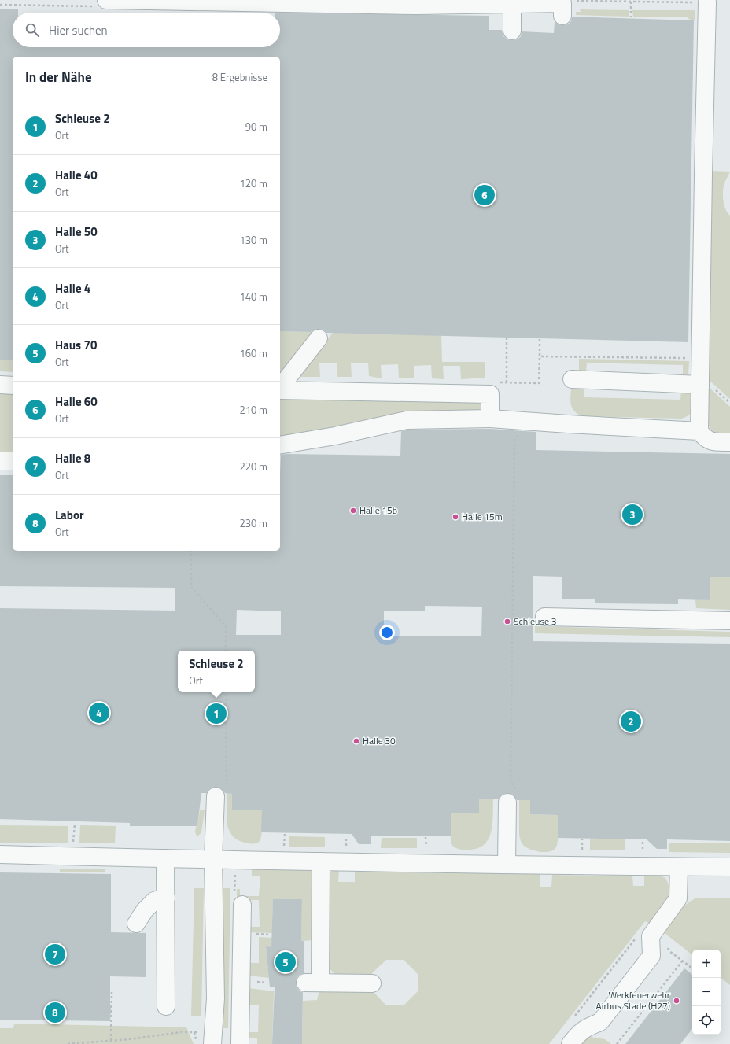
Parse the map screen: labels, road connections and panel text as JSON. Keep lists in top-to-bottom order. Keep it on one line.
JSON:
{"places":["Halle 15b","Halle 15m","Schleuse 3","Halle 30","Werkfeuerwehr Airbus Stade (H27)"],"page":{"search":"Hier suchen","heading":["In der Nähe","8 Ergebnisse"],"list":[{"mark":"1","name":"Schleuse 2","note":"Ort","value":"90 m"},{"mark":"2","name":"Halle 40","note":"Ort","value":"120 m"},{"mark":"3","name":"Halle 50","note":"Ort","value":"130 m"},{"mark":"4","name":"Halle 4","note":"Ort","value":"140 m"},{"mark":"5","name":"Haus 70","note":"Ort","value":"160 m"},{"mark":"6","name":"Halle 60","note":"Ort","value":"210 m"},{"mark":"7","name":"Halle 8","note":"Ort","value":"220 m"},{"mark":"8","name":"Labor","note":"Ort","value":"230 m"}],"pins":["6","3","4","1","2","7","5","8"],"popup":["Schleuse 2","Ort"],"map_buttons":["+","−"]}}
